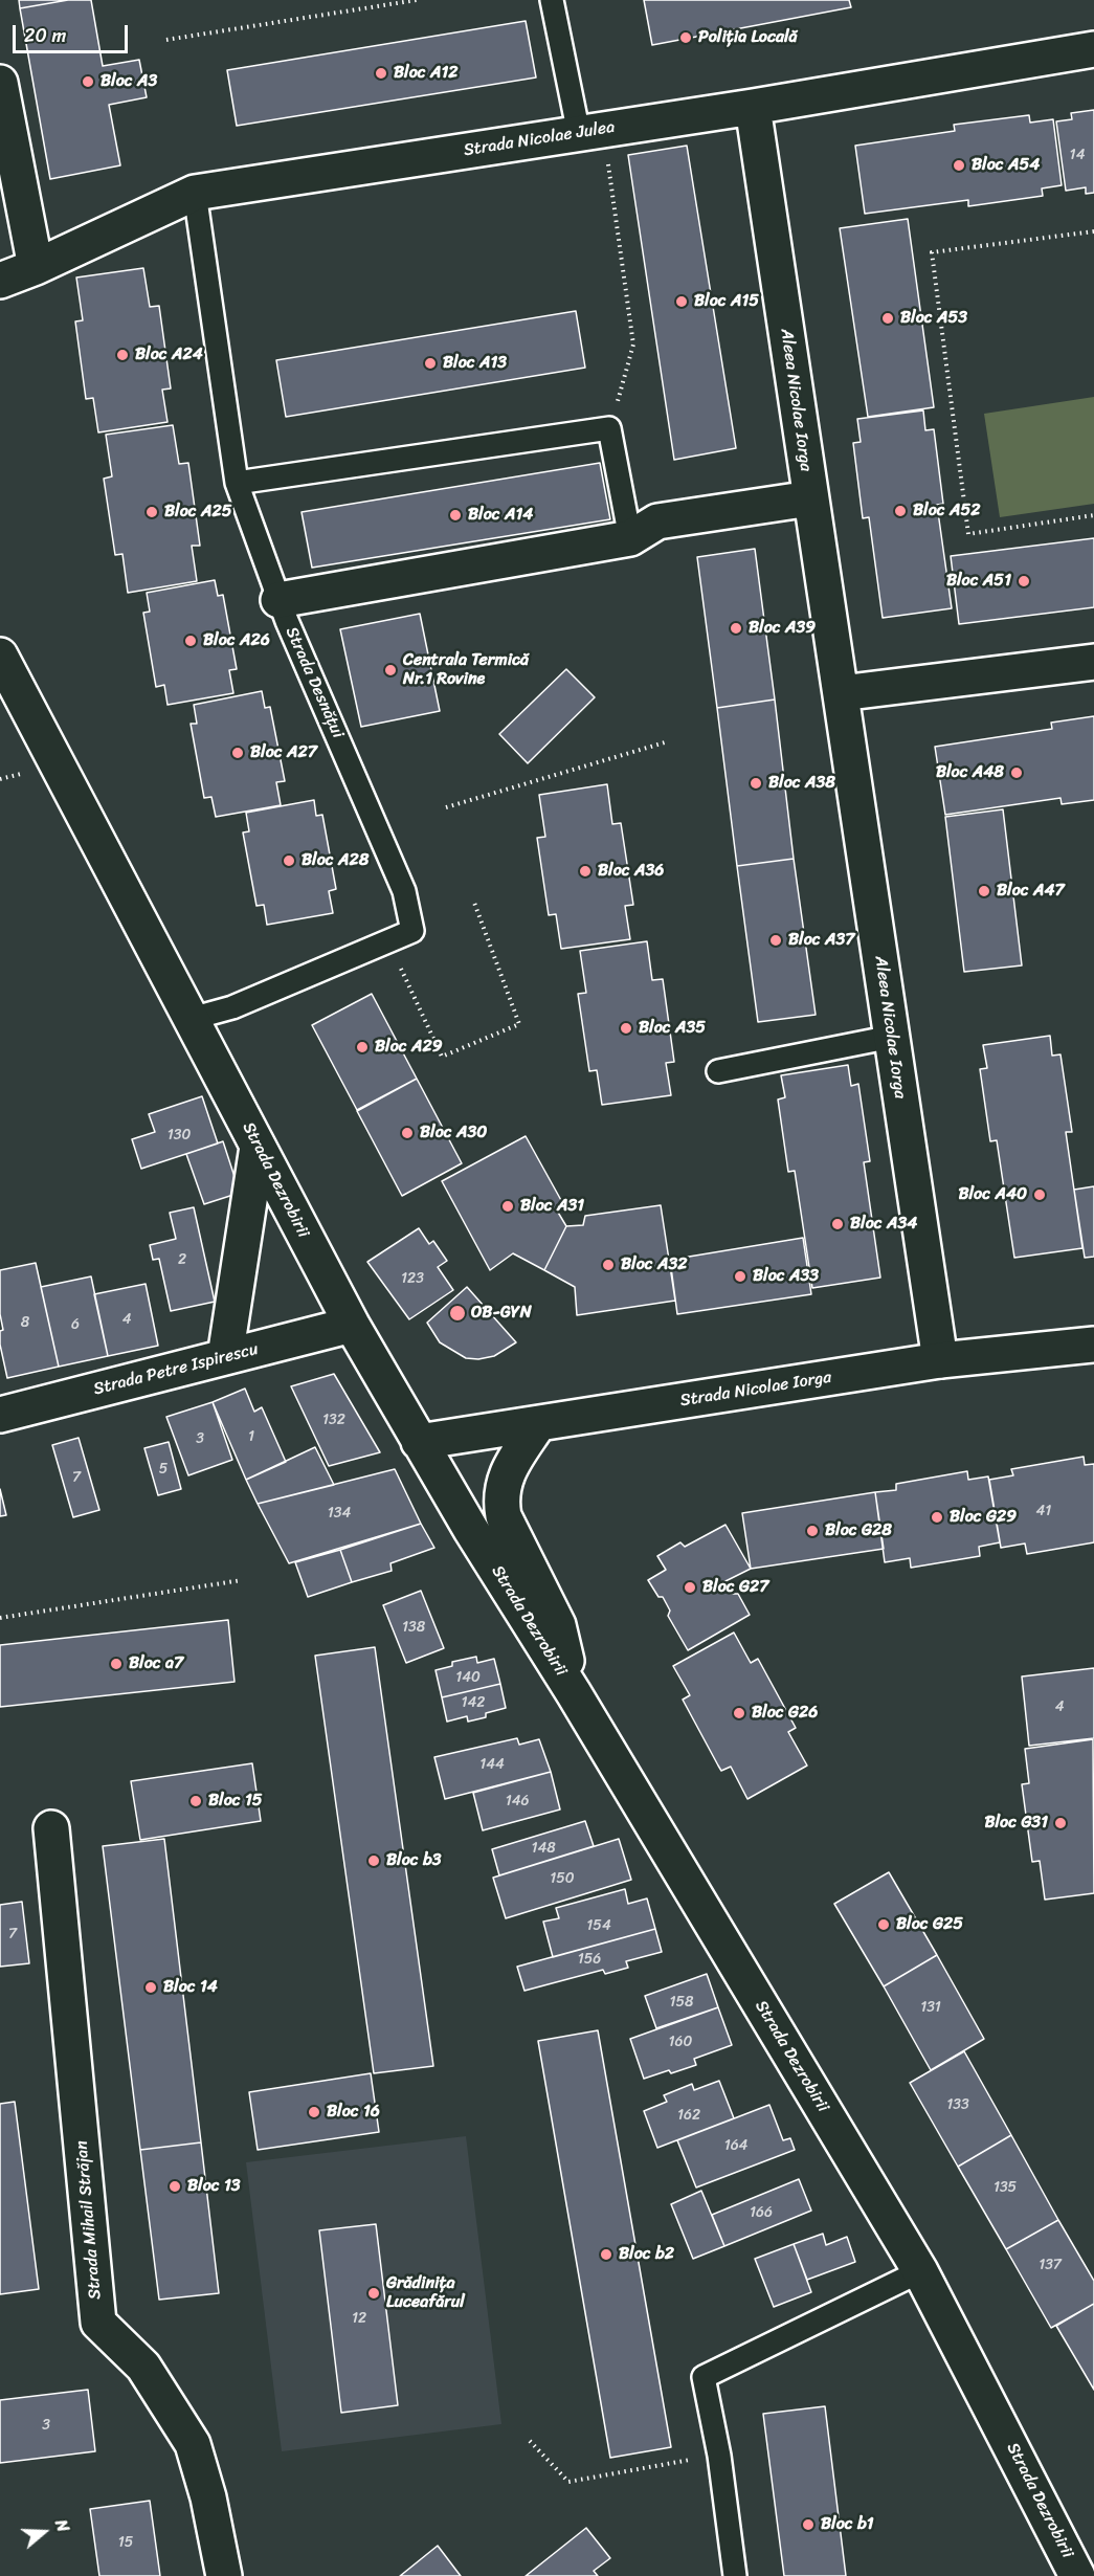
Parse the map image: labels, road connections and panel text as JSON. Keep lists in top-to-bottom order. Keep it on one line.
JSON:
{"streets":{"street":["Strada Nicolae Julea","Aleea Nicolae Iorga","Strada Dezrobirii","Strada Petre Ispirescu","Strada Nicolae Iorga","Strada Mihail Străjan"],"lane":["Strada Desnățui"]},"crossings":[["Strada Nicolae Julea","Aleea Nicolae Iorga"],["Strada Nicolae Julea","Strada Desnățui"],["Aleea Nicolae Iorga","Strada Nicolae Iorga"],["Strada Desnățui","Strada Dezrobirii"],["Strada Dezrobirii","Strada Petre Ispirescu"],["Strada Dezrobirii","Strada Nicolae Iorga"]],"places":["Poliția Locală","Bloc A12","Bloc A3","Bloc A54","Bloc A15","Bloc A53","Bloc A24","Bloc A13","Bloc A52","Bloc A25","Bloc A14","Bloc A51","Bloc A39","Bloc A26","Centrala Termică Nr.1 Rovine","Bloc A27","Bloc A48","Bloc A38","Bloc A28","Bloc A36","Bloc A47","Bloc A37","Bloc A35","Bloc A29","Bloc A30","Bloc A40","Bloc A31","Bloc A34","Bloc A32","Bloc A33","OB-GYN","Bloc G29","Bloc G28","Bloc G27","Bloc a7","Bloc G26","Bloc 15","Bloc G31","Bloc b3","Bloc G25","Bloc 14","Bloc 16","Bloc 13","Bloc b2","Grădinița Luceafărul","Bloc b1"],"house_numbers":["14","130","2","123","4","8","6","132","1","3","5","7","41","134","138","140","142","4","144","146","148","150","154","7","156","158","131","160","133","162","164","135","166","137","12","3","15"],"scale_bar":"20 m","north":"right"}
